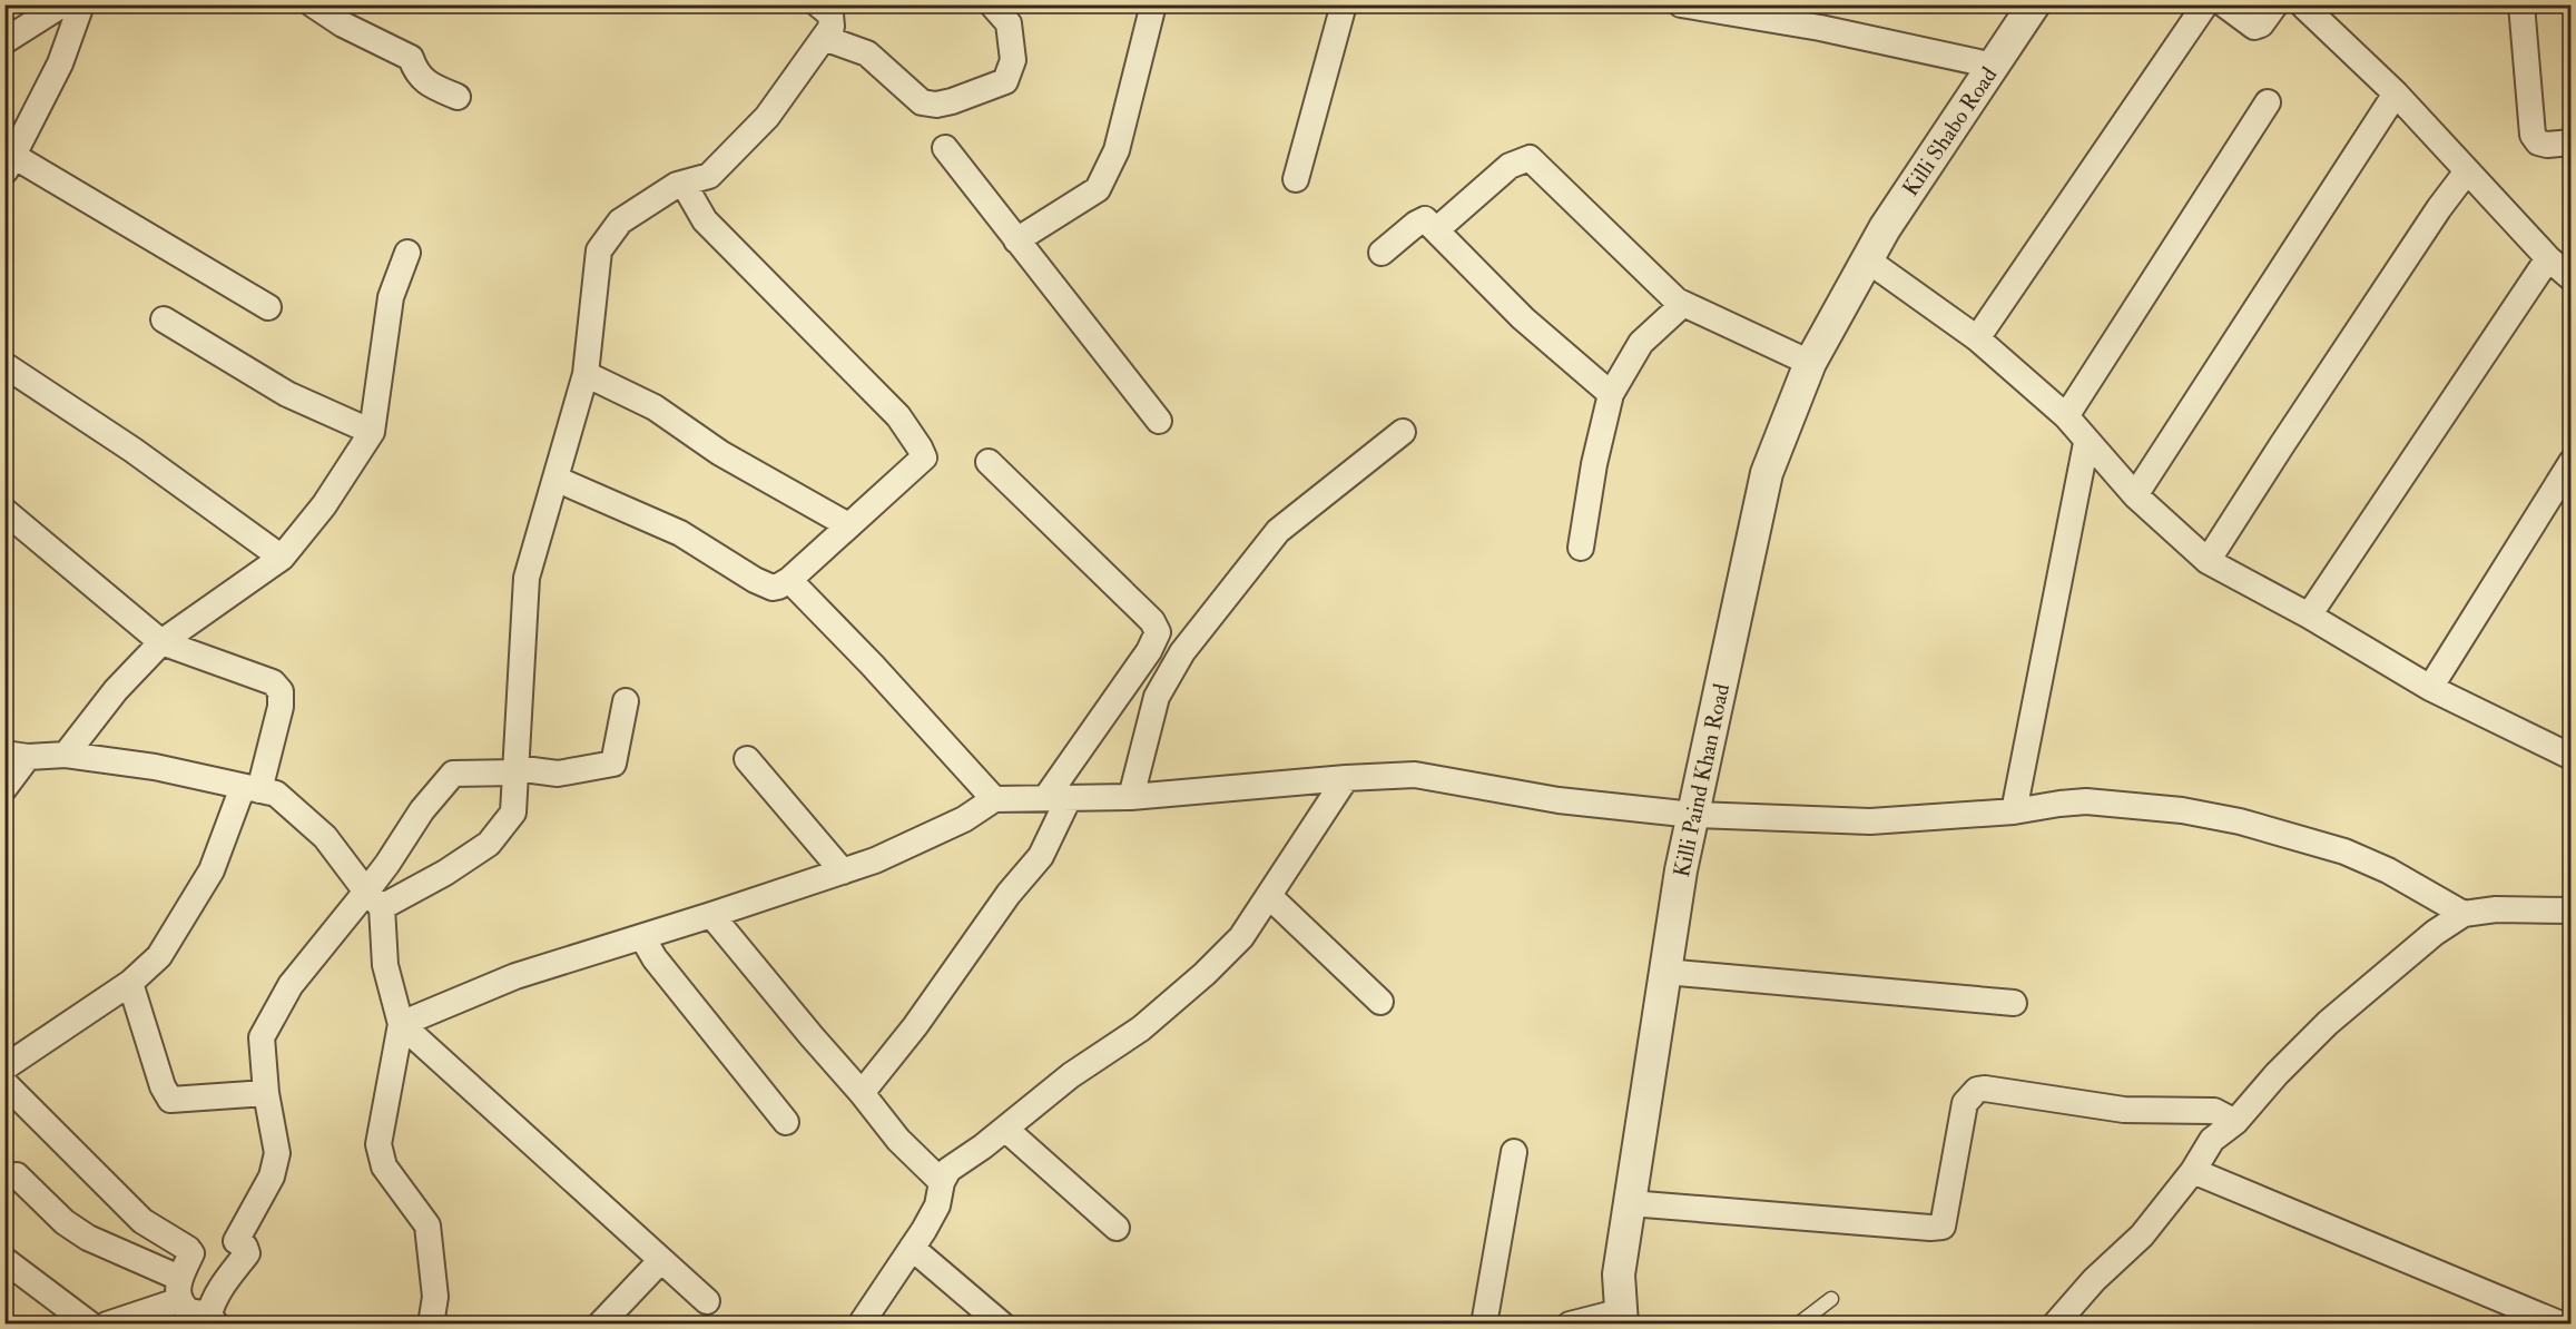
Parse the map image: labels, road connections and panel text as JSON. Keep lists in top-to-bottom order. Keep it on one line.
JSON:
{"streets":{"street":["Killi Shabo Road","Killi Paind Khan Road"]},"crossings":[["Killi Shabo Road","Killi Paind Khan Road"]]}
